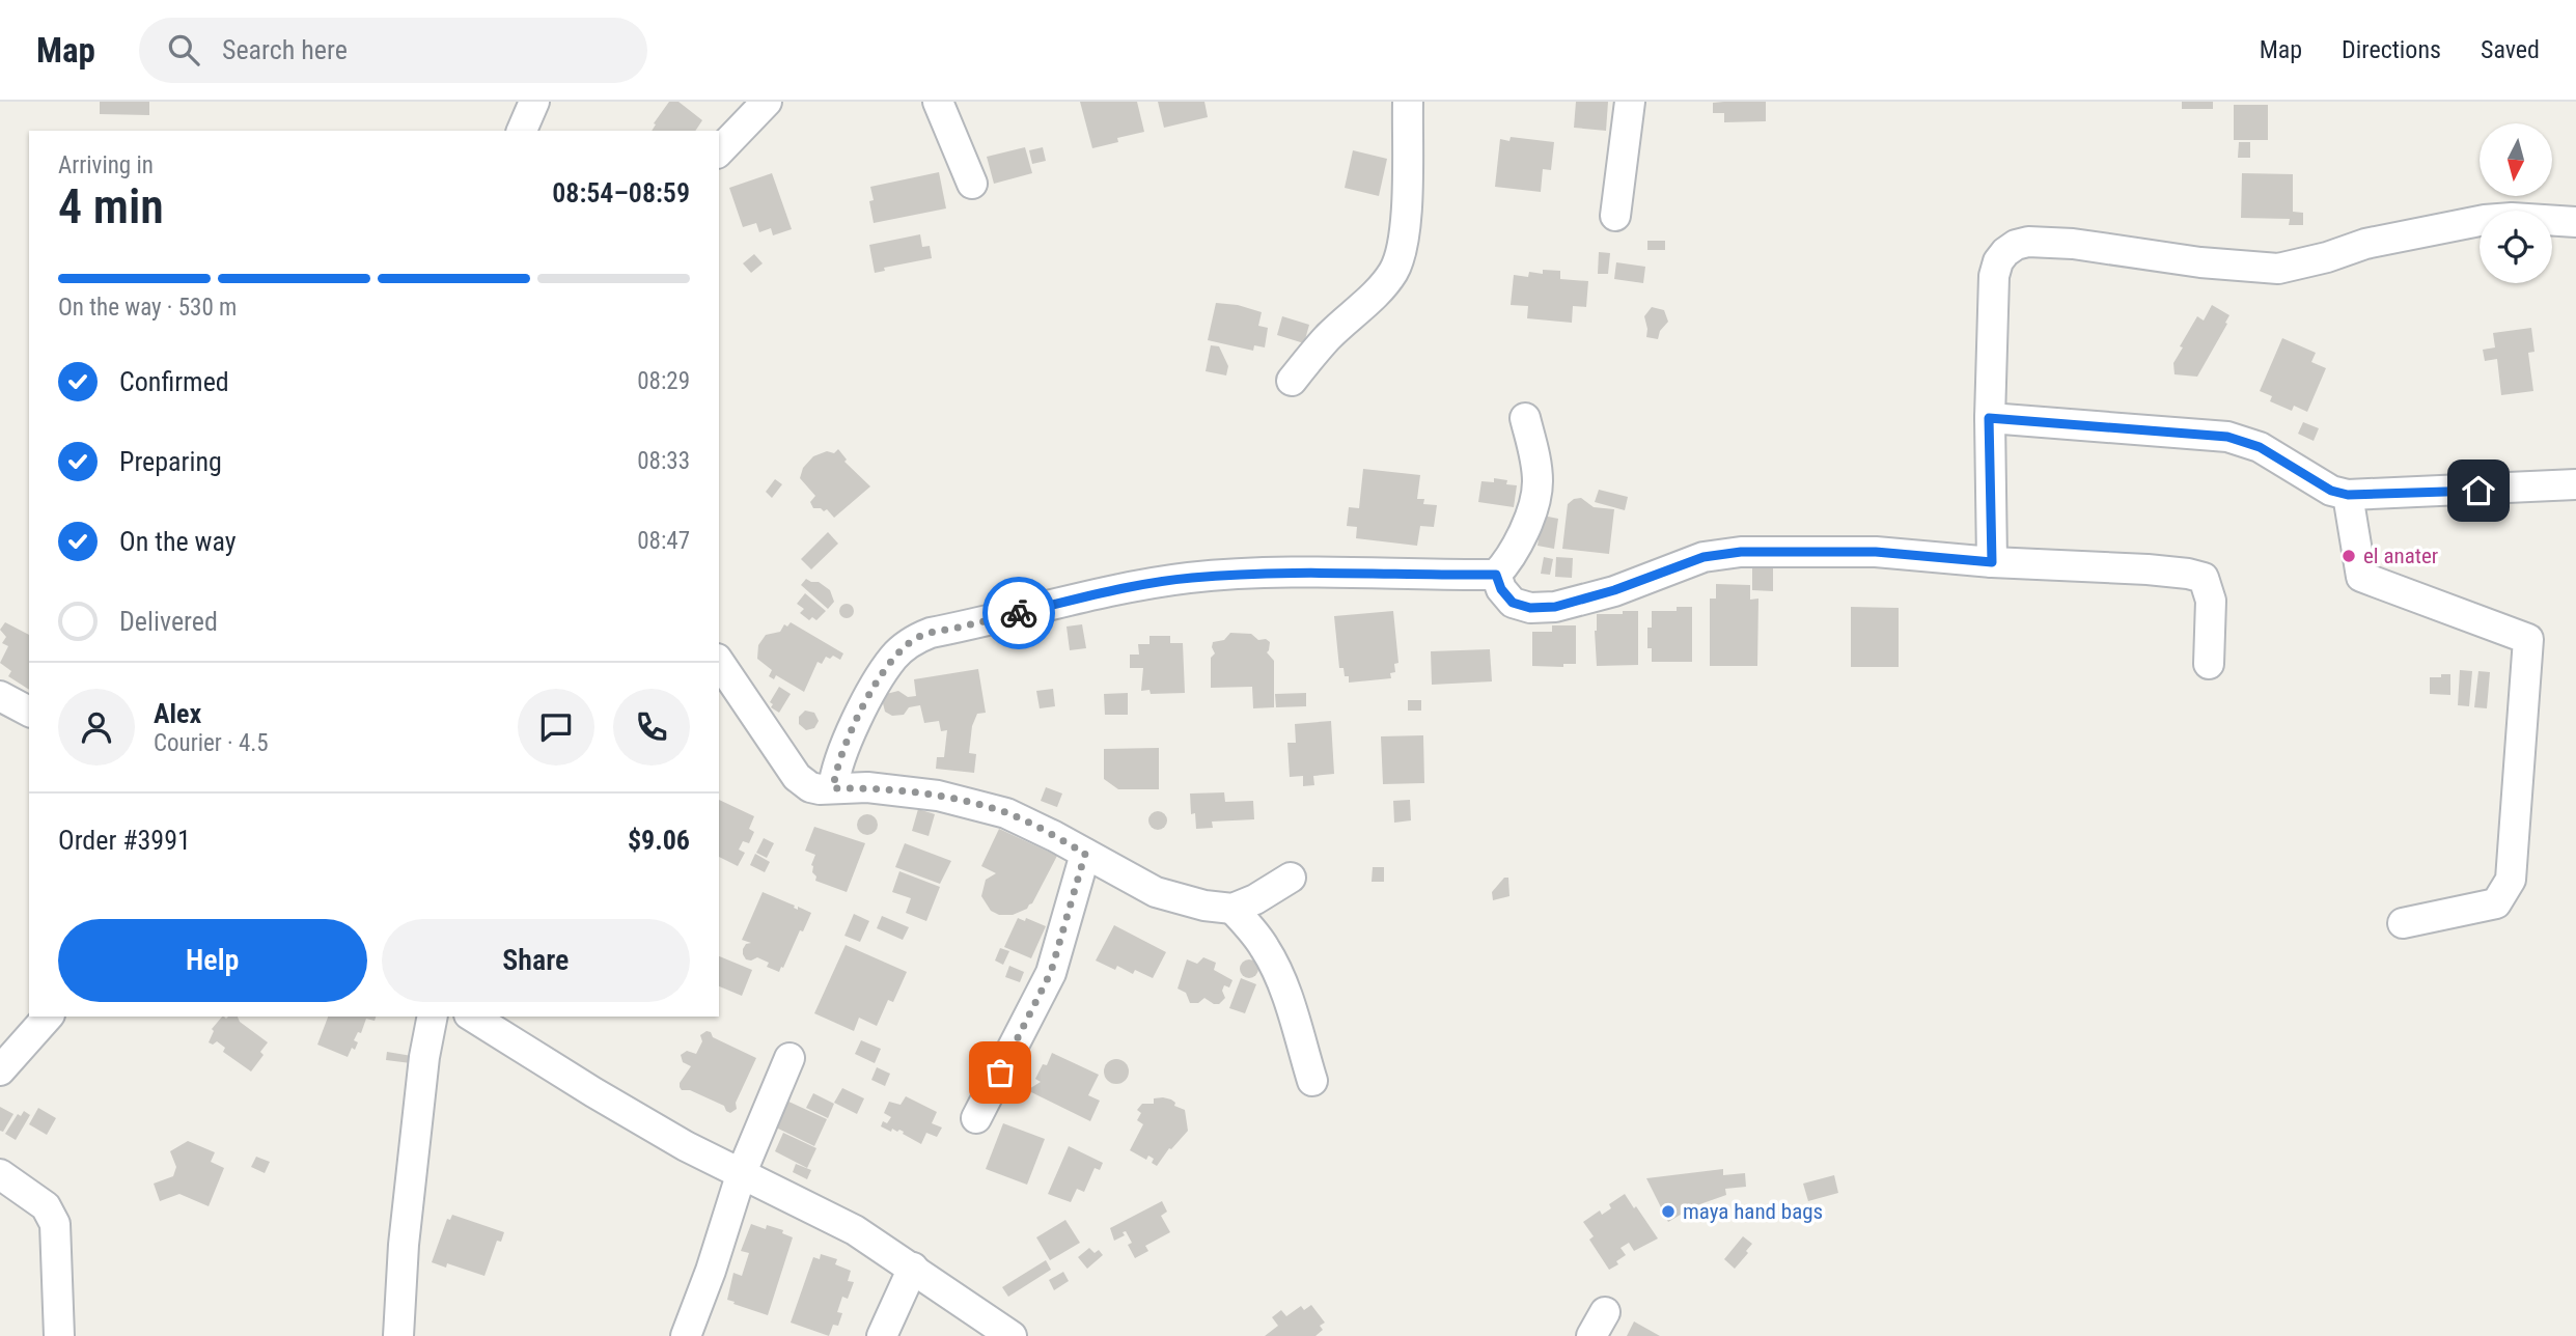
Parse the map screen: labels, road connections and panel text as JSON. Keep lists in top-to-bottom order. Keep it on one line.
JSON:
{"places":["el anater","maya hand bags"],"north":"bottom","page":{"header":"Map","search":"Search here","nav":["Map","Directions","Saved"],"heading":["4 min","Arriving in","08:54–08:59"],"panel":["Alex","Courier · 4.5","Order #3991","$9.06"],"bar":"On the way · 530 m","list":[["Confirmed","08:29"],["Preparing","08:33"],["On the way","08:47"],"Delivered"],"buttons":["Help","Share"]}}
